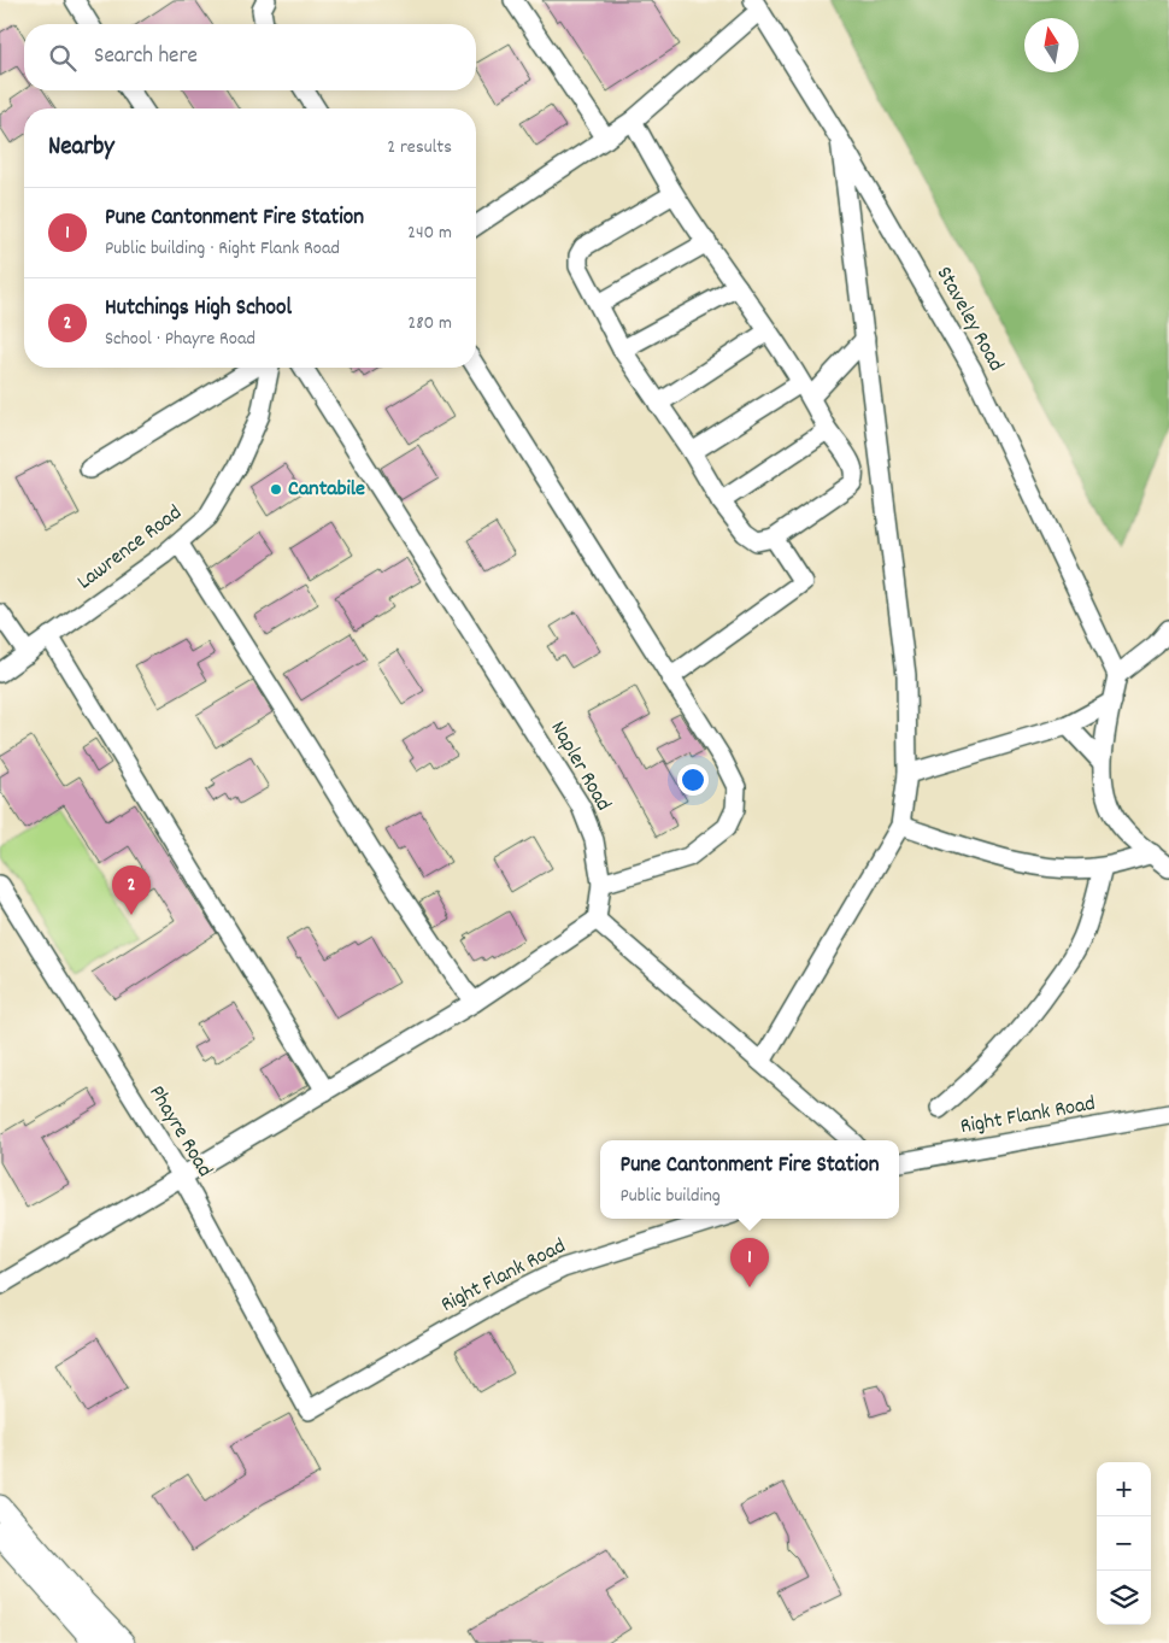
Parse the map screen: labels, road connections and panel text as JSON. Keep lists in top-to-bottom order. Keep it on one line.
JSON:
{"streets":{"street":["Staveley Road","Lawrence Road","Napler Road","Right Flank Road","Phayre Road"]},"crossings":[["Right Flank Road","Phayre Road"]],"places":["Cantabile"],"north":"top","page":{"search":"Search here","heading":["Nearby","2 results"],"list":[{"mark":"1","name":"Pune Cantonment Fire Station","note":"Public building · Right Flank Road","value":"240 m"},{"mark":"2","name":"Hutchings High School","note":"School · Phayre Road","value":"280 m"}],"pins":["2","1"],"popup":["Pune Cantonment Fire Station","Public building"],"map_buttons":["+","−"]}}
